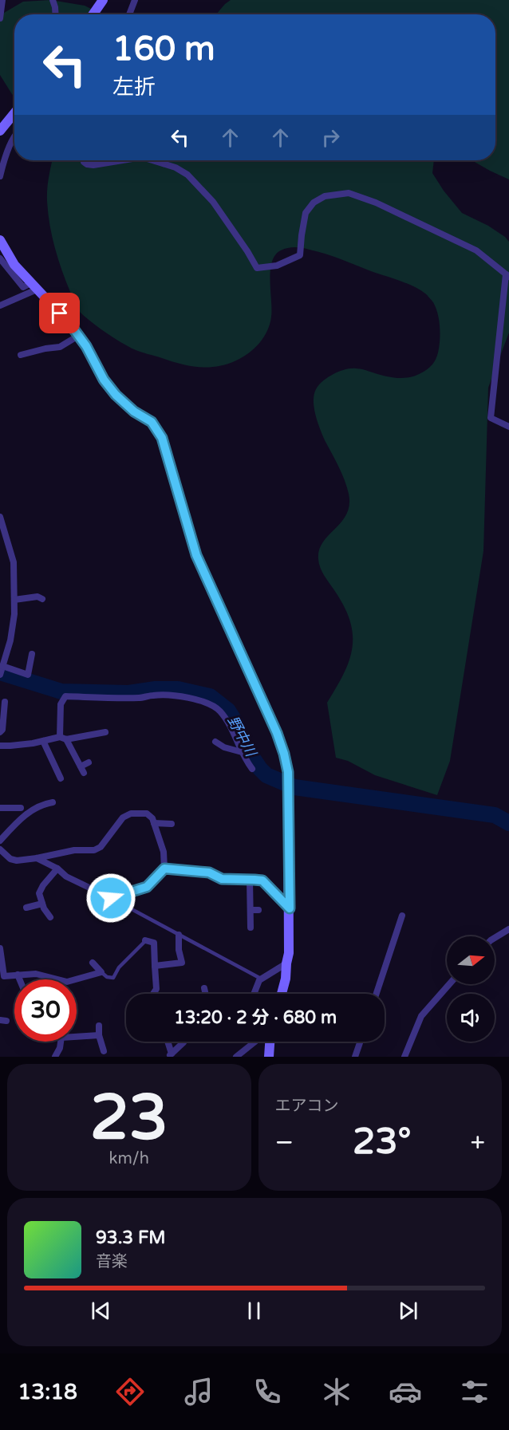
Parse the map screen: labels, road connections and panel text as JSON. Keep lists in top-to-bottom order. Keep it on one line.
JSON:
{"water":["野中川"],"north":"right","page":{"turn":["160 m","左折"],"limit":"30","trip":"13:20 · 2 分 · 680 m","tile":[["23","km/h"],"エアコン"],"heat":["−","23°","+"],"song":["93.3 FM","音楽"],"tabs":"13:18"}}
